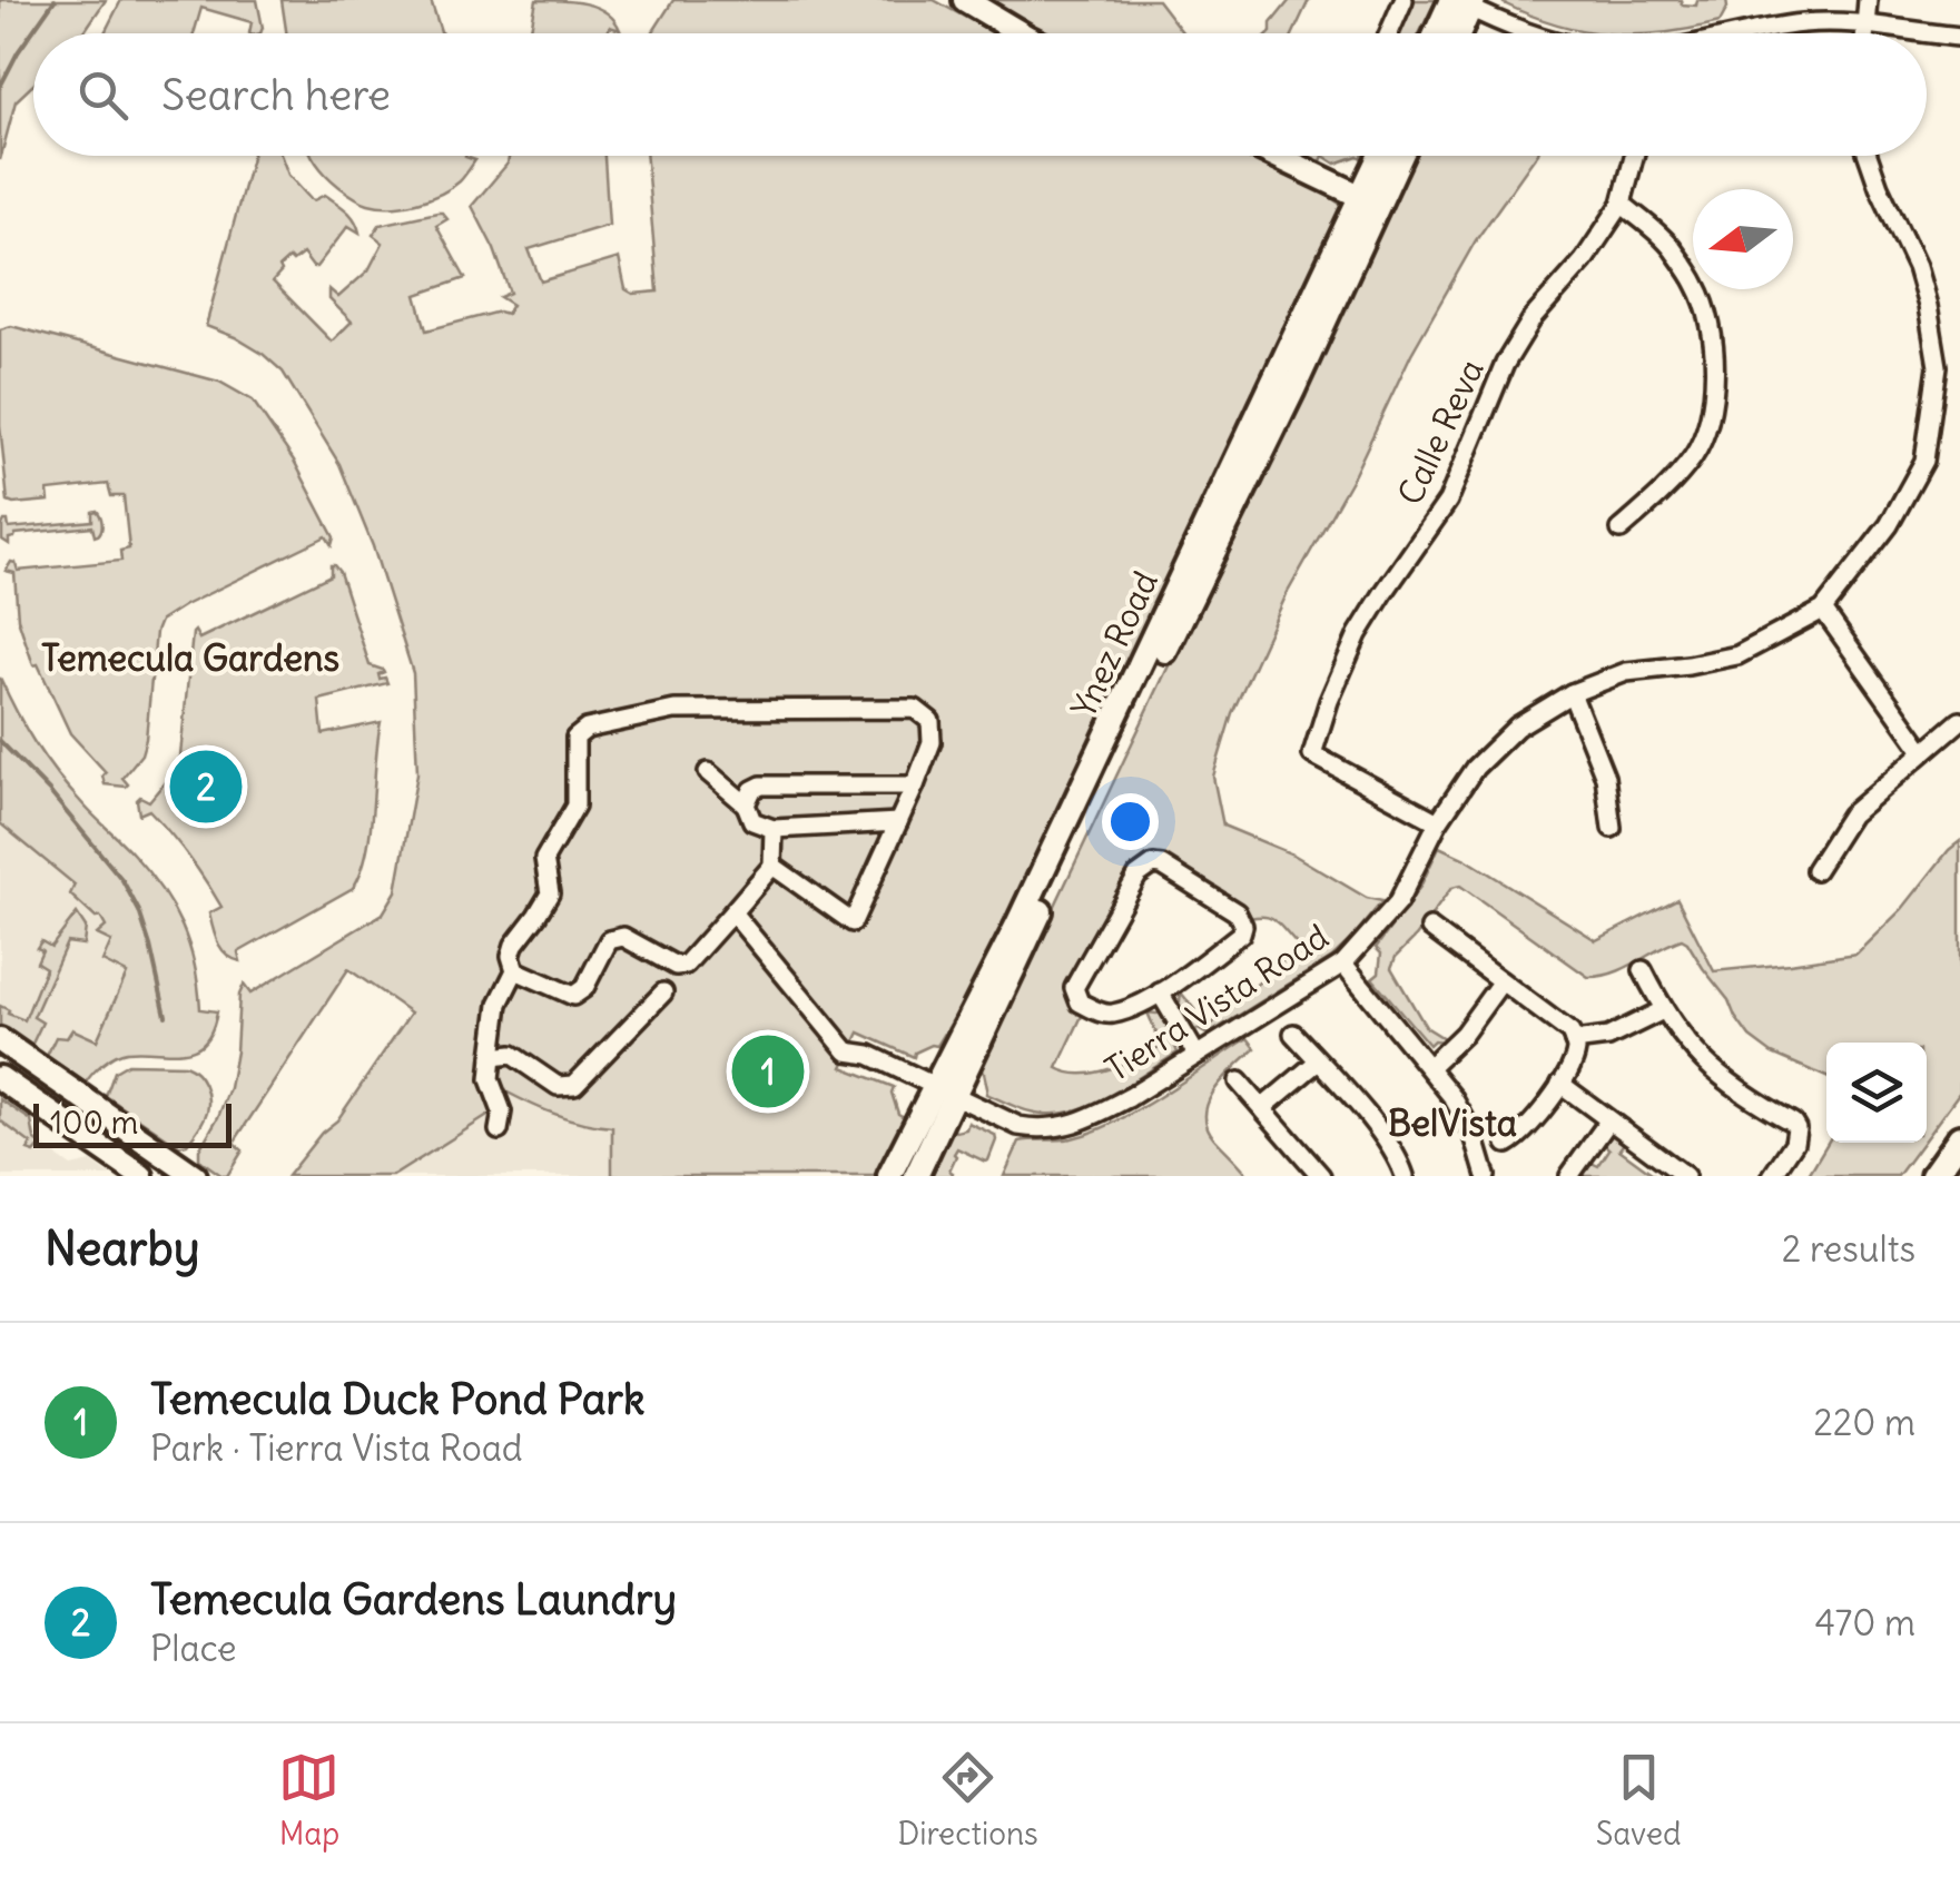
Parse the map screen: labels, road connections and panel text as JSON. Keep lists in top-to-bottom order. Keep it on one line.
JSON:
{"streets":{"main road":["Ynez Road"],"street":["Calle Reva","Tierra Vista Road"]},"crossings":[["Calle Reva","Tierra Vista Road"],["Ynez Road","Tierra Vista Road"]],"districts":["Temecula Gardens","BelVista"],"scale_bar":"100 m","north":"left","page":{"search":"Search here","pins":["2","1"],"scale":"100 m","heading":["Nearby","2 results"],"list":[{"mark":"1","name":"Temecula Duck Pond Park","note":"Park · Tierra Vista Road","value":"220 m"},{"mark":"2","name":"Temecula Gardens Laundry","note":"Place","value":"470 m"}],"nav":["Map","Directions","Saved"]}}
